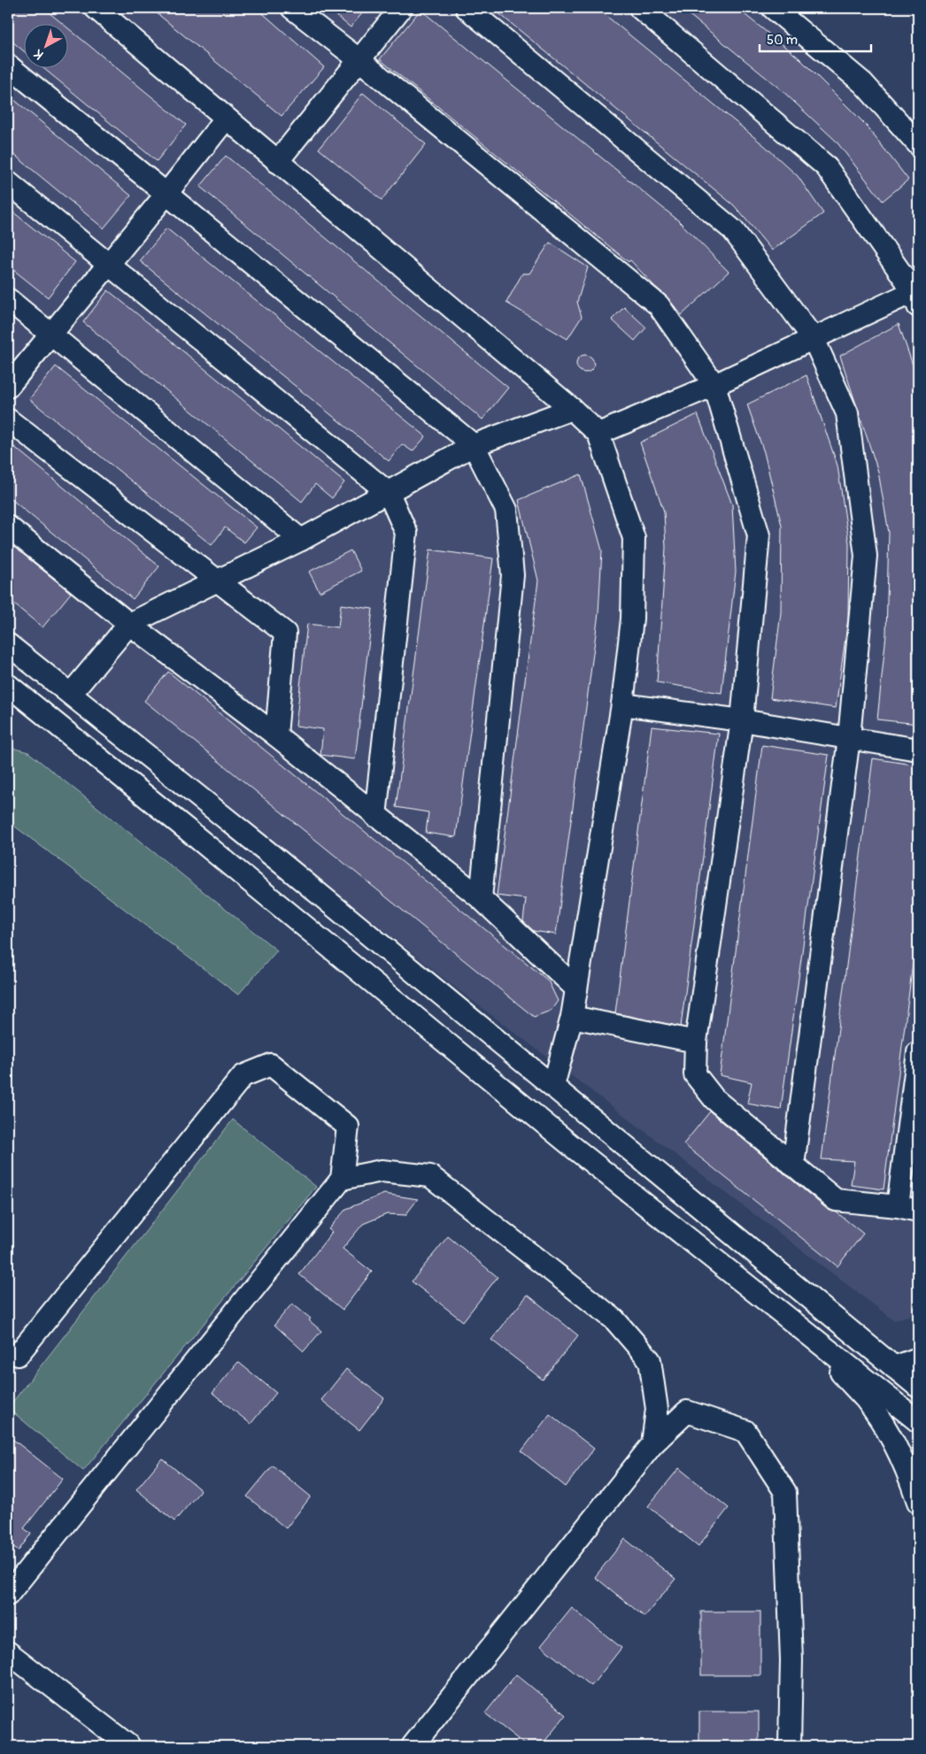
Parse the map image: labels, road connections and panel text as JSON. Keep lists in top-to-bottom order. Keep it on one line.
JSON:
{"scale_bar":"50 m","north":"bottom left"}
